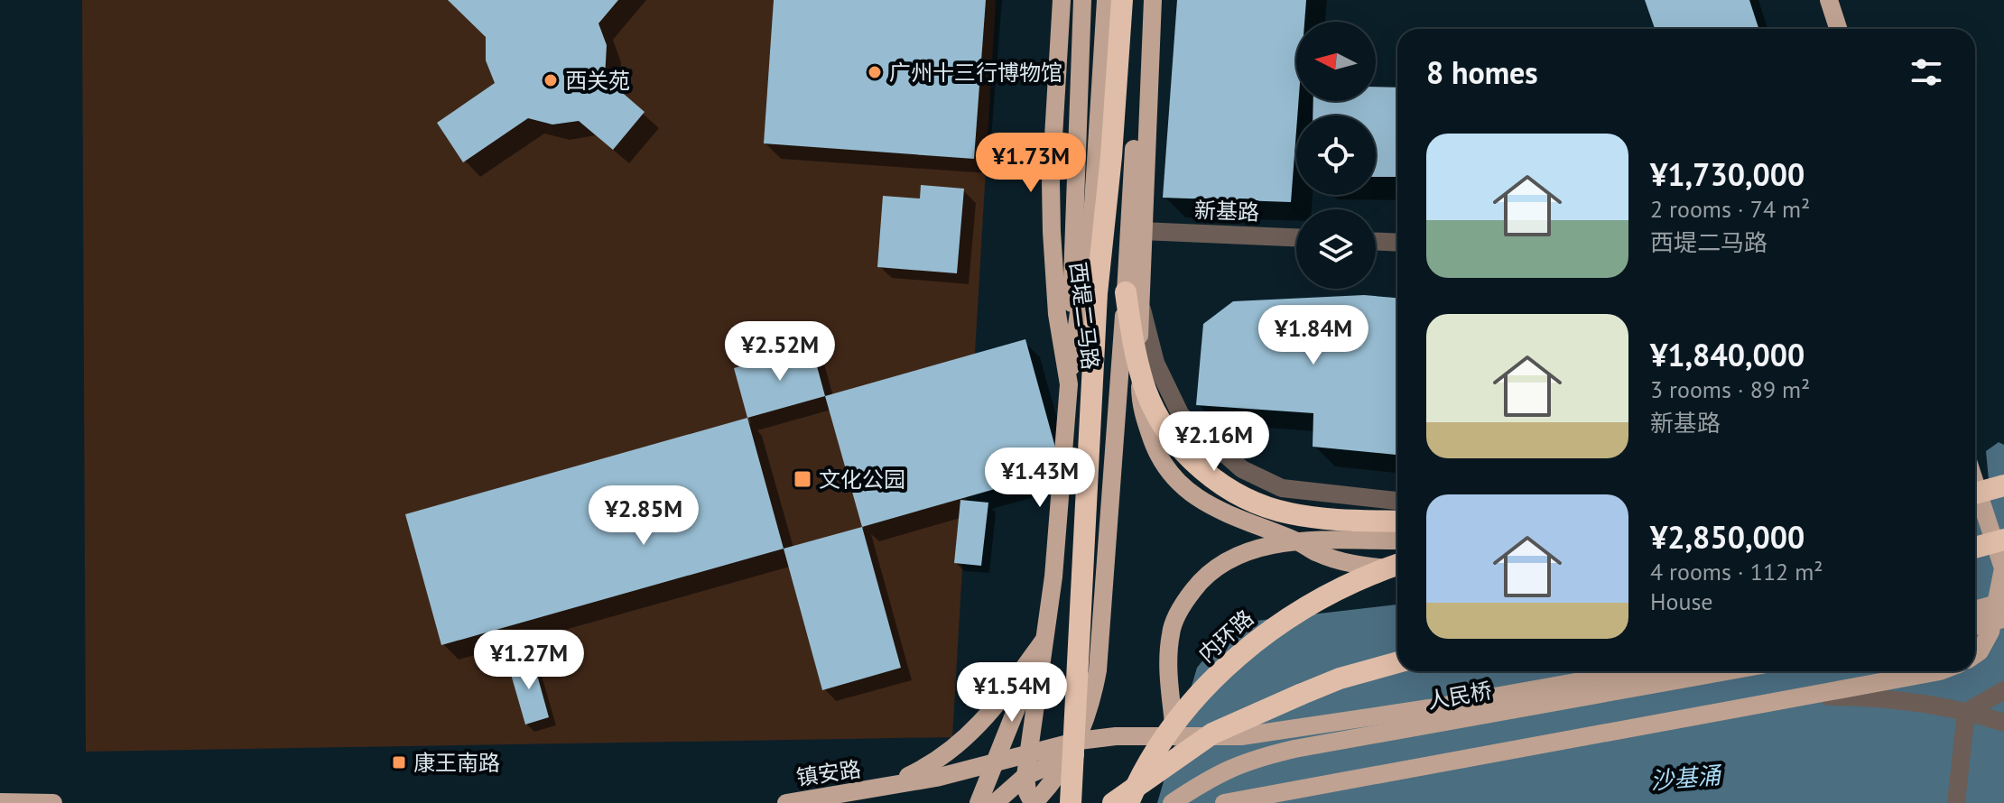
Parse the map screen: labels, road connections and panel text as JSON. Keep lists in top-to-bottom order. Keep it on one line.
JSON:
{"streets":{"highway":["内环路"],"main road":["西堤二马路","人民桥","镇安路"],"street":["新基路"]},"water":["沙基涌"],"places":{"other":["广州十三行博物馆","西关苑"],"transit":["文化公园","康王南路"]},"north":"left","page":{"heading":"8 homes","list":[{"name":"¥1,730,000","note":"2 rooms · 74 m² · 西堤二马路"},{"name":"¥1,840,000","note":"3 rooms · 89 m² · 新基路"},{"name":"¥2,850,000","note":"4 rooms · 112 m² · House"}],"price":["¥1.73M","¥1.84M","¥2.52M","¥2.16M","¥1.43M","¥2.85M","¥1.27M","¥1.54M"]}}
